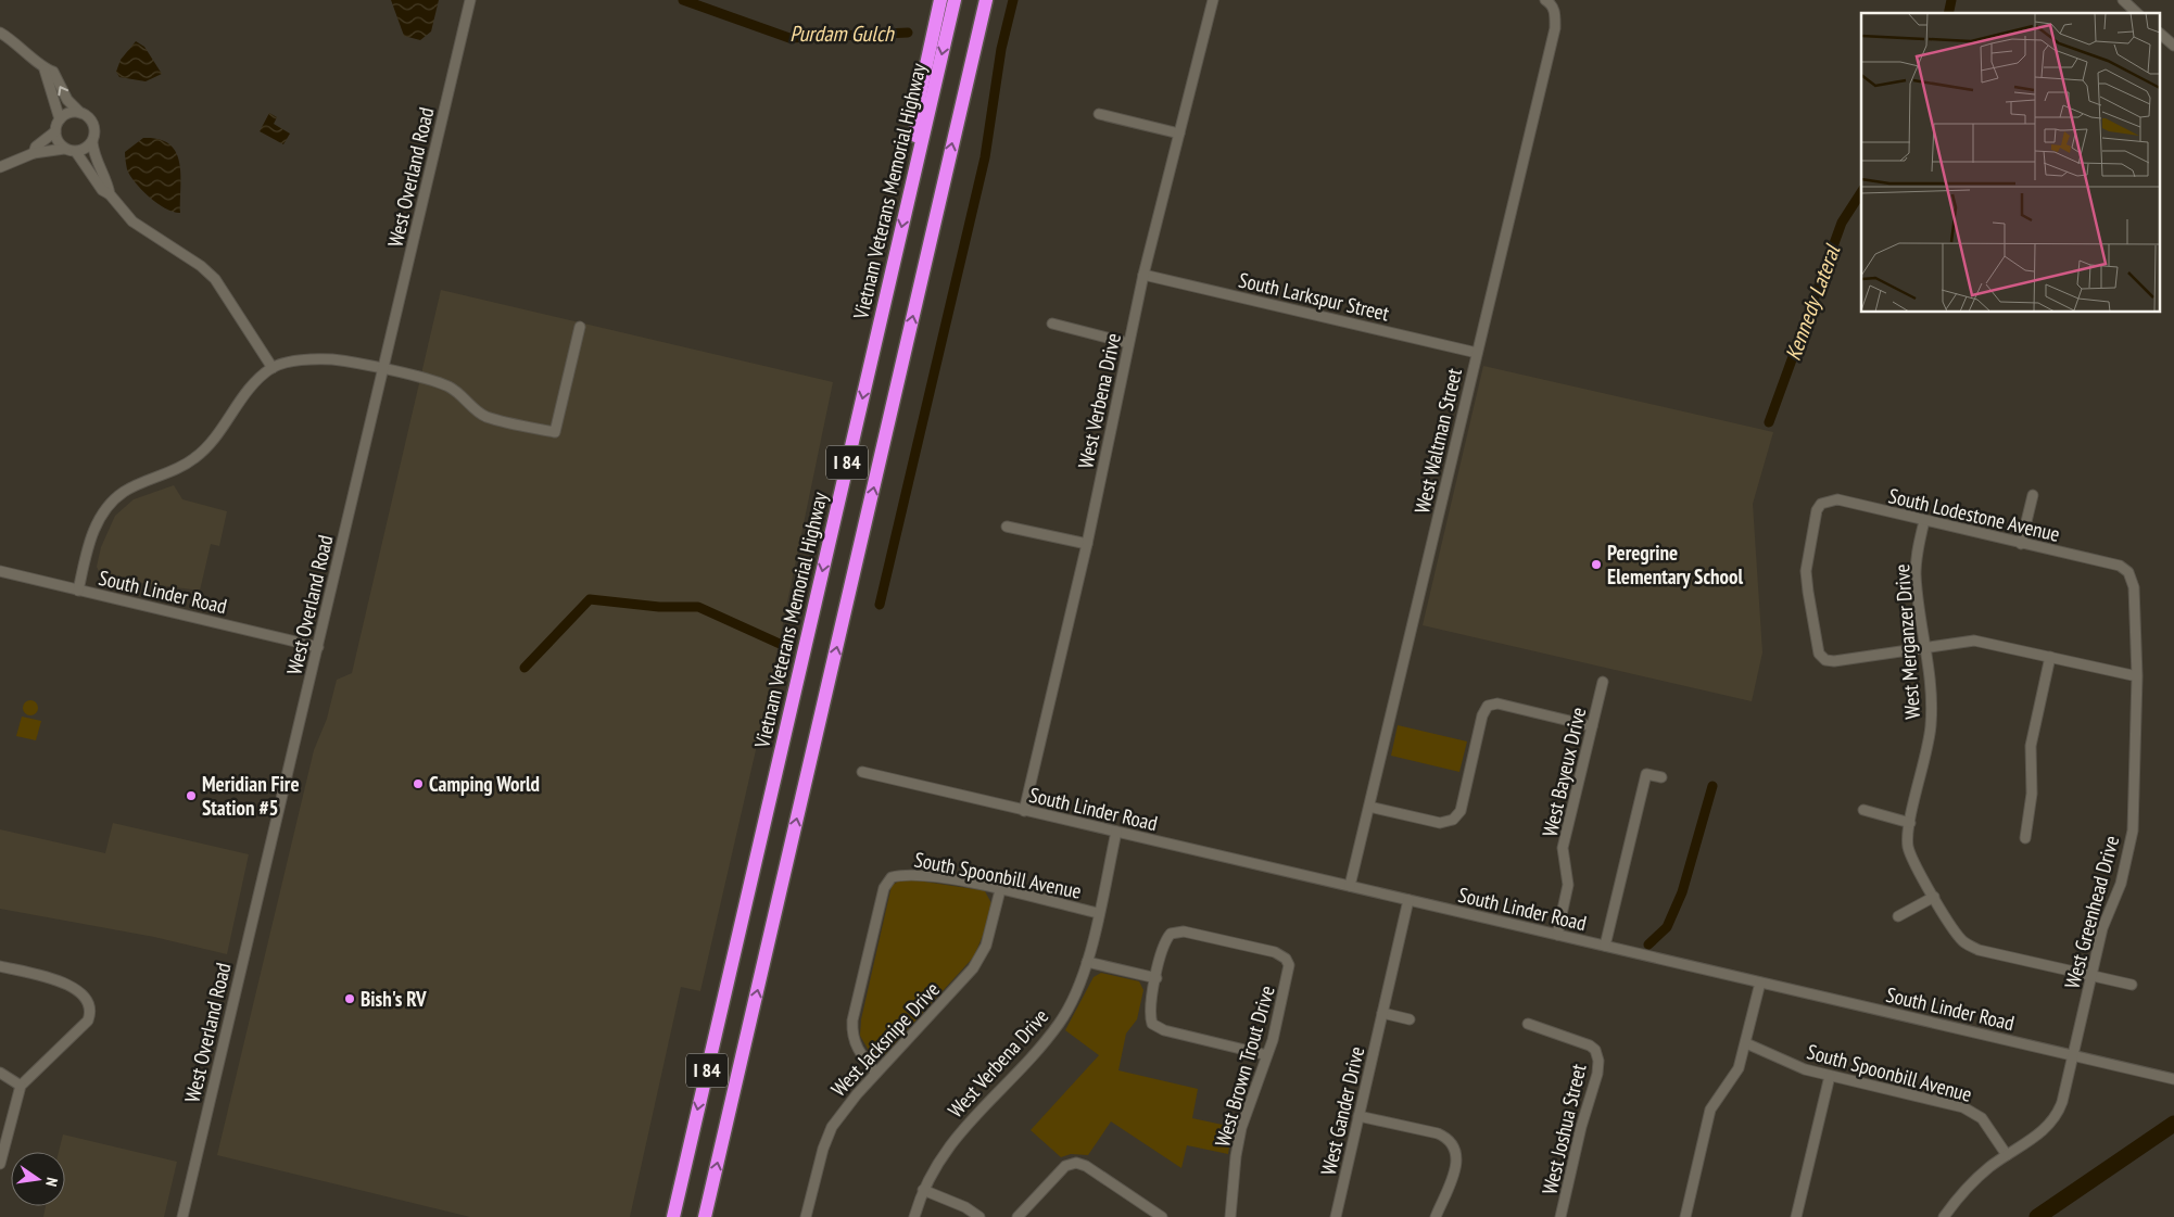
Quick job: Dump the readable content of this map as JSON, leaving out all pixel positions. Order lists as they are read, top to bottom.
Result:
{
  "streets": {
    "highway": ["Vietnam Veterans Memorial Highway", "I 84"],
    "street": [
      "West Overland Road",
      "South Larkspur Street",
      "West Verbena Drive",
      "West Waltman Street",
      "South Lodestone Avenue",
      "South Linder Road",
      "West Merganzer Drive",
      "West Bayeux Drive",
      "South Spoonbill Avenue",
      "West Greenhead Drive",
      "West Jacksnipe Drive",
      "West Brown Trout Drive",
      "West Gander Drive",
      "West Joshua Street"
    ]
  },
  "crossings": [
    ["West Overland Road", "South Linder Road"],
    ["South Larkspur Street", "West Verbena Drive"],
    ["South Larkspur Street", "West Waltman Street"],
    ["West Verbena Drive", "South Linder Road"],
    ["West Verbena Drive", "South Spoonbill Avenue"],
    ["West Waltman Street", "South Linder Road"],
    ["South Lodestone Avenue", "West Merganzer Drive"],
    ["South Lodestone Avenue", "West Greenhead Drive"],
    ["South Linder Road", "West Bayeux Drive"],
    ["South Linder Road", "West Greenhead Drive"],
    ["South Linder Road", "West Gander Drive"],
    ["West Merganzer Drive", "West Greenhead Drive"],
    ["South Spoonbill Avenue", "West Greenhead Drive"],
    ["South Spoonbill Avenue", "West Jacksnipe Drive"]
  ],
  "water": ["Purdam Gulch", "Kennedy Lateral"],
  "places": [
    "Peregrine Elementary School",
    "Camping World",
    "Meridian Fire Station #5",
    "Bish's RV"
  ],
  "north": "right"
}
